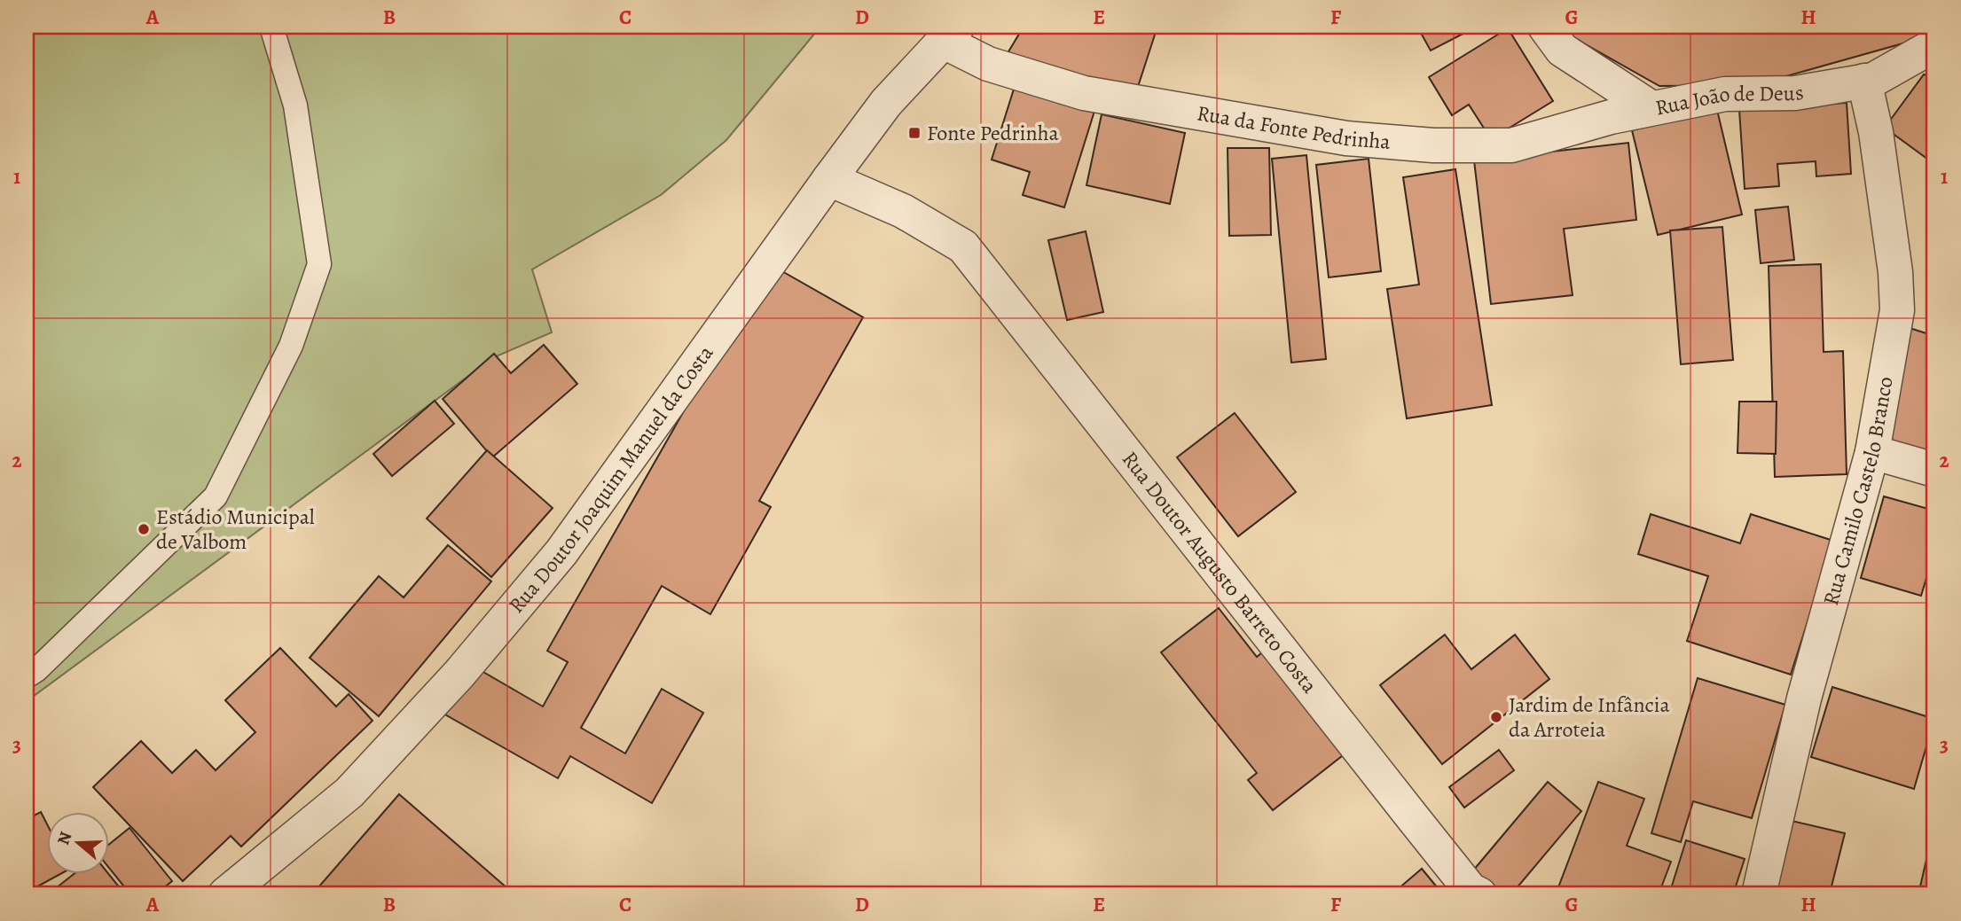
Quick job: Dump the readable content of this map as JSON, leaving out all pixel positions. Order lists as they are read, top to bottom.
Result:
{
  "streets": {
    "street": [
      "Rua João de Deus",
      "Rua da Fonte Pedrinha",
      "Rua Doutor Joaquim Manuel da Costa",
      "Rua Camilo Castelo Branco",
      "Rua Doutor Augusto Barreto Costa"
    ]
  },
  "crossings": [
    ["Rua João de Deus", "Rua da Fonte Pedrinha"],
    ["Rua João de Deus", "Rua Camilo Castelo Branco"],
    ["Rua da Fonte Pedrinha", "Rua Doutor Joaquim Manuel da Costa"],
    ["Rua Doutor Joaquim Manuel da Costa", "Rua Doutor Augusto Barreto Costa"]
  ],
  "places": {
    "transit": ["Fonte Pedrinha"],
    "other": ["Estádio Municipal de Valbom", "Jardim de Infância da Arroteia"]
  },
  "north": "left",
  "grid": {
    "columns": [
      "A",
      "B",
      "C",
      "D",
      "E",
      "F",
      "G",
      "H"
    ],
    "rows": ["1", "2", "3"]
  }
}
